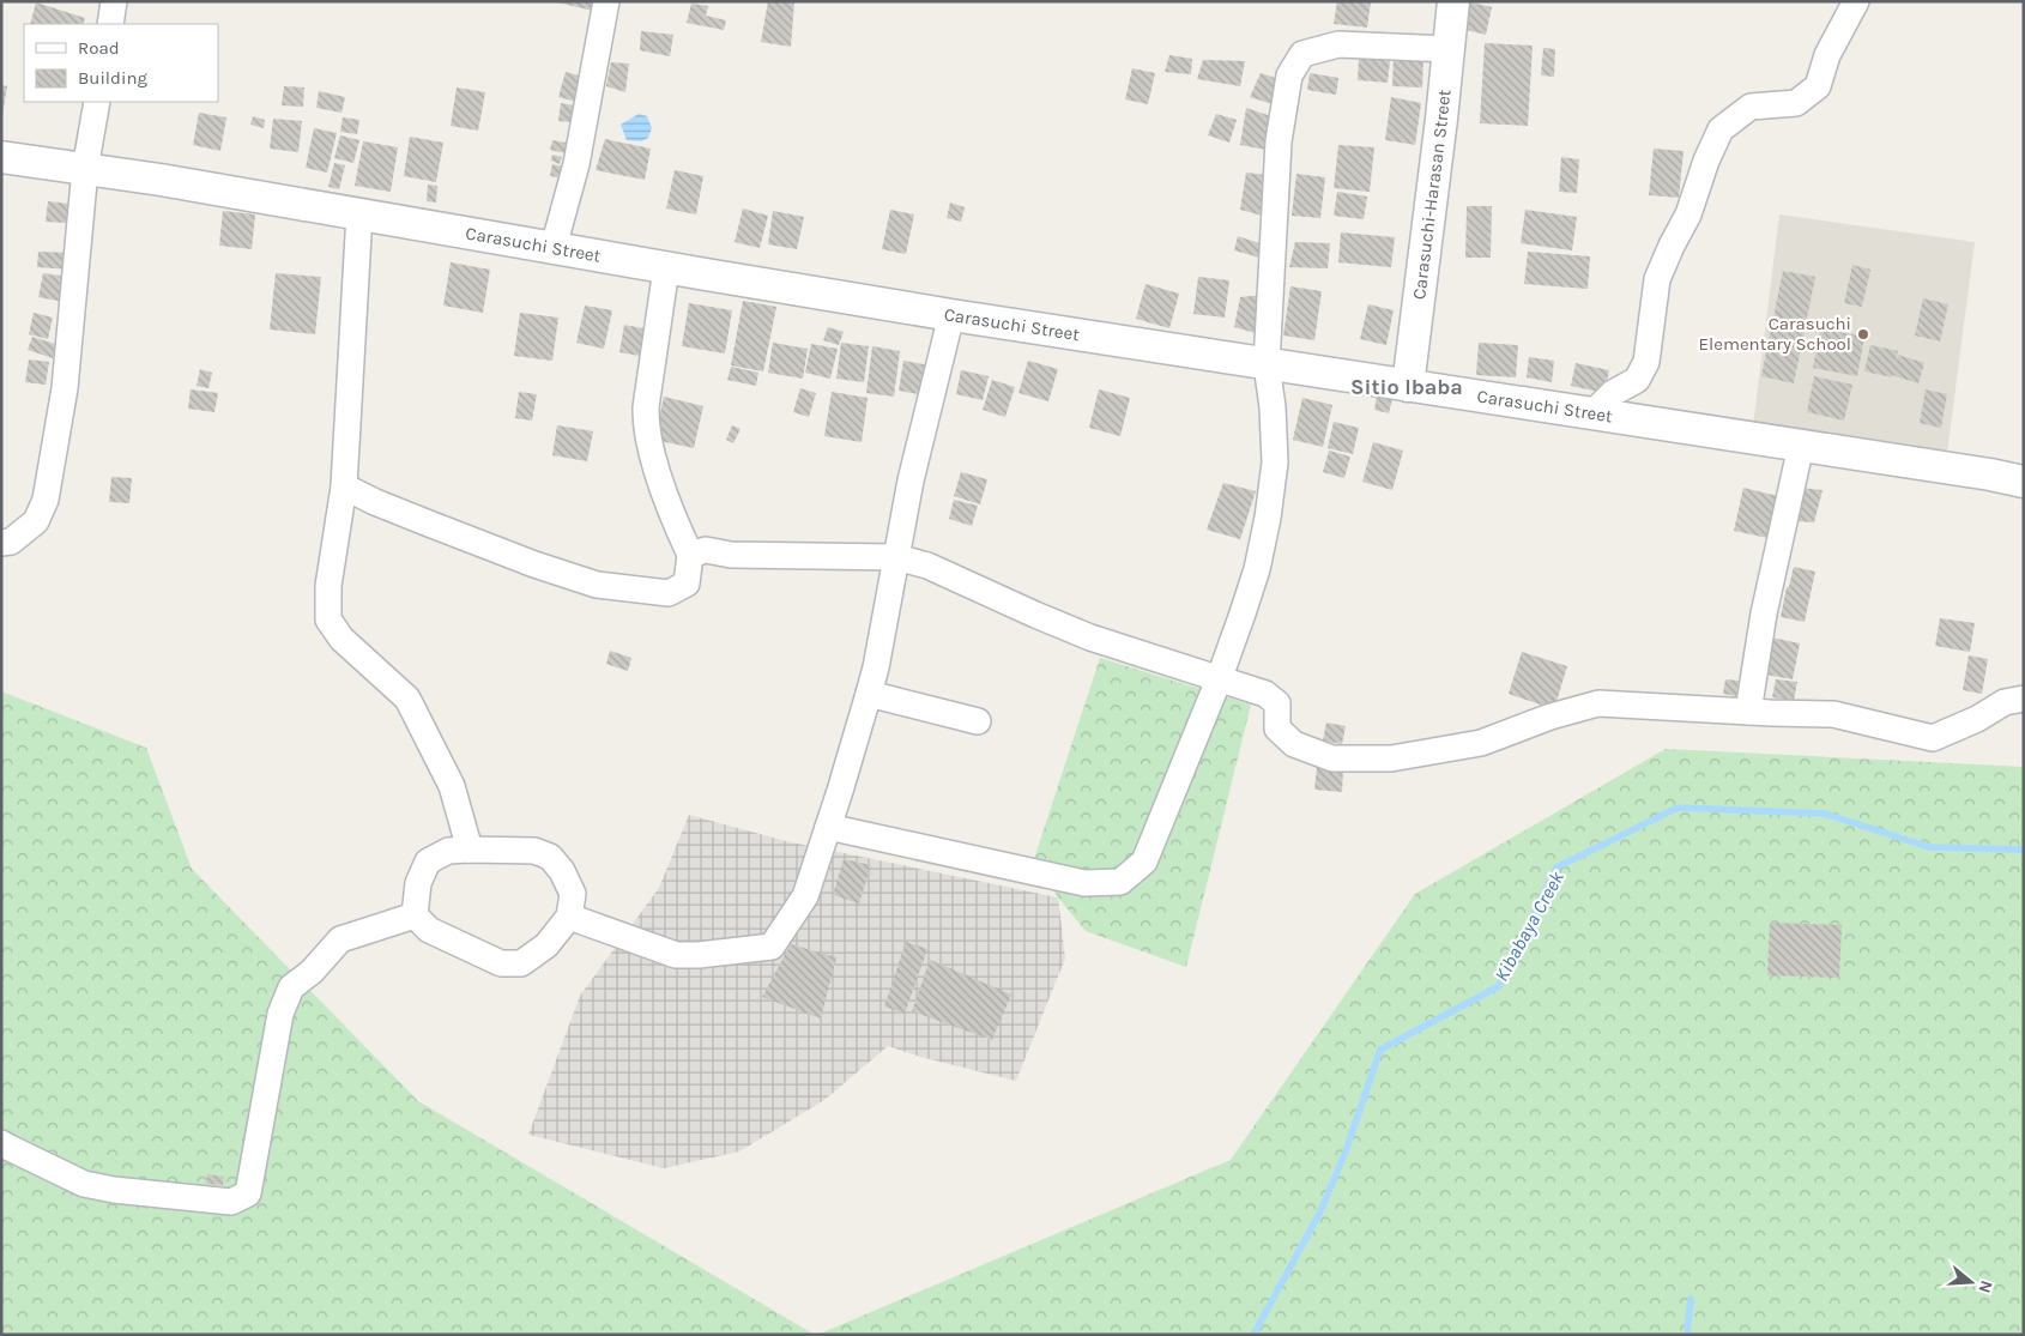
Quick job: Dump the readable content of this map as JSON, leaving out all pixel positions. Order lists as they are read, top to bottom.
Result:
{
  "streets": {
    "street": ["Carasuchi-Harasan Street", "Carasuchi Street"]
  },
  "crossings": [
    ["Carasuchi-Harasan Street", "Carasuchi Street"]
  ],
  "districts": ["Sitio Ibaba"],
  "water": ["Kibabaya Creek"],
  "places": ["Carasuchi Elementary School"],
  "legend": ["Road", "Building"],
  "north": "right"
}
